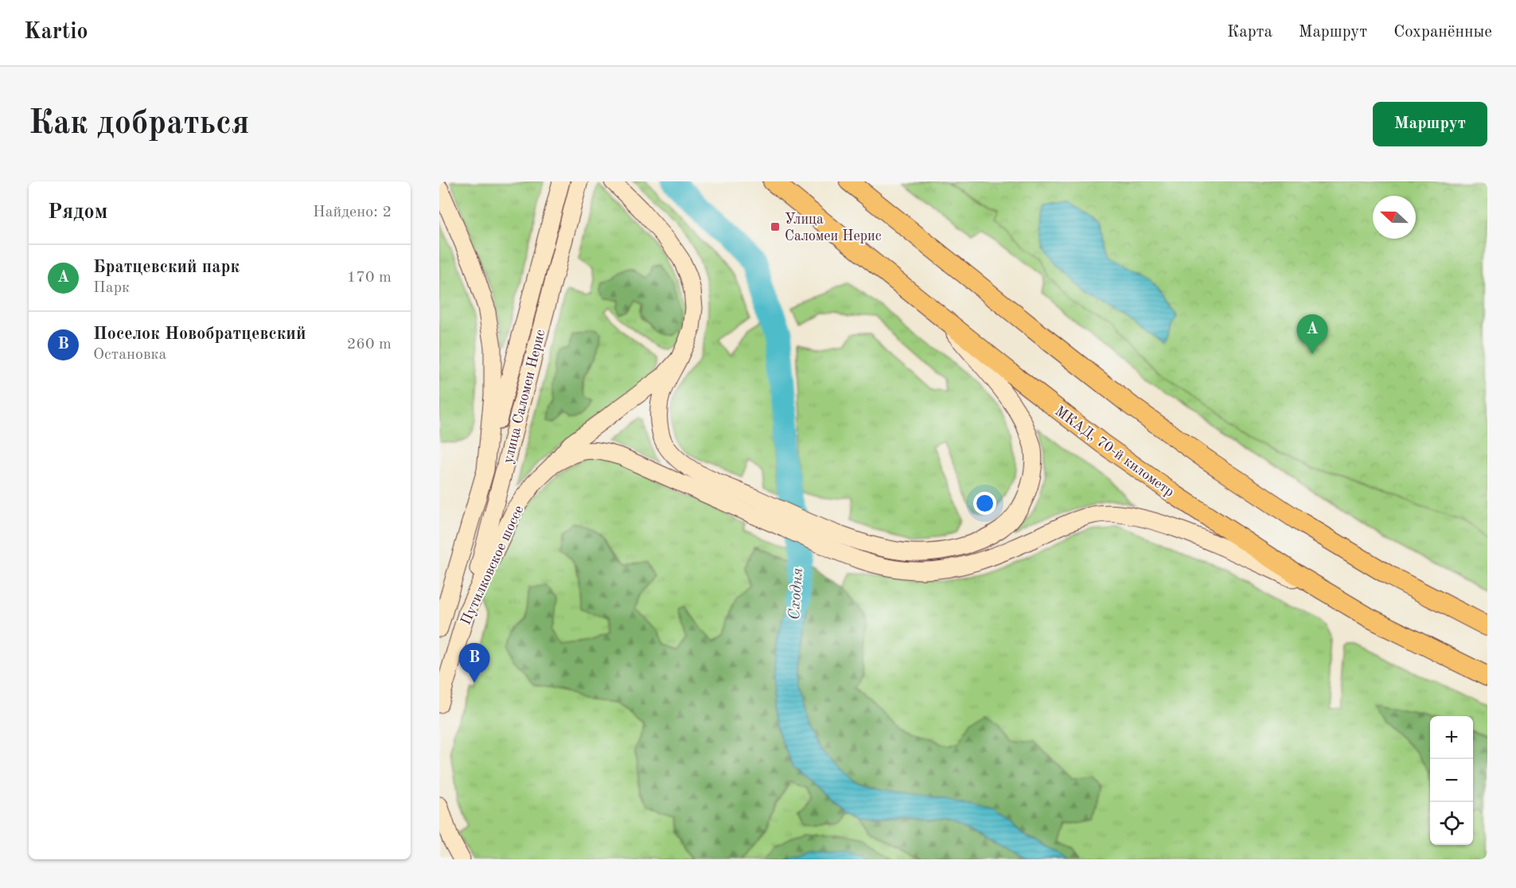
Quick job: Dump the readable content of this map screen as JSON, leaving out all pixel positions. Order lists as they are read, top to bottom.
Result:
{
  "streets": {
    "highway": ["МКАД, 70-й километр"],
    "main road": ["улица Саломеи Нерис", "Путилковское шоссе"]
  },
  "crossings": [
    ["улица Саломеи Нерис", "Путилковское шоссе"]
  ],
  "water": ["Сходня"],
  "places": {
    "transit": ["Улица Саломеи Нерис"]
  },
  "north": "left",
  "page": {
    "header": "Kartio",
    "nav": ["Карта", "Маршрут", "Сохранённые"],
    "buttons": "Маршрут",
    "title": "Как добраться",
    "heading": ["Рядом", "Найдено: 2"],
    "list": [
      {
        "mark": "A",
        "name": "Братцевский парк",
        "note": "Парк",
        "value": "170 m"
      },
      {
        "mark": "B",
        "name": "Поселок Новобратцевский",
        "note": "Остановка",
        "value": "260 m"
      }
    ],
    "pins": ["A", "B"],
    "map_buttons": ["+", "−"]
  }
}
